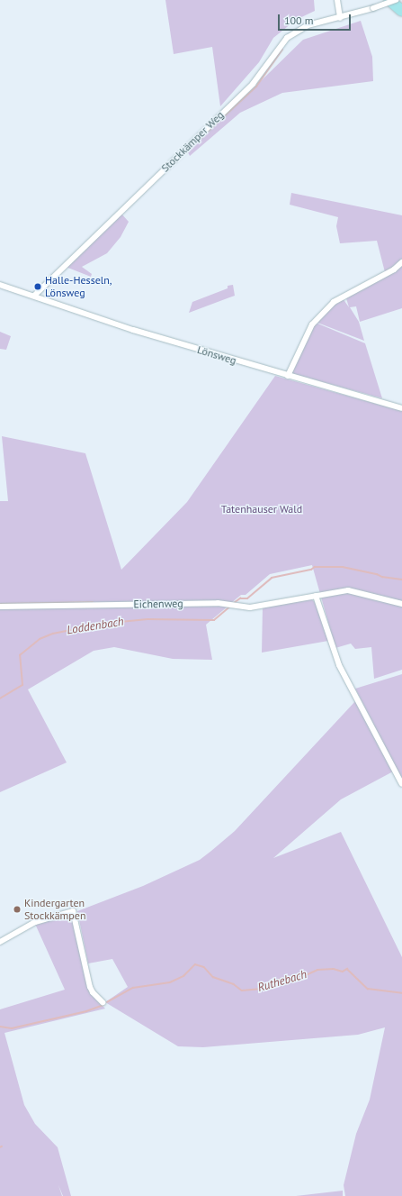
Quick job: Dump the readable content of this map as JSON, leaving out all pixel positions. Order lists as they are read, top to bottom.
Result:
{
  "streets": {
    "street": ["Stockkämper Weg", "Lönsweg", "Eichenweg"]
  },
  "crossings": [
    ["Stockkämper Weg", "Lönsweg"]
  ],
  "water": ["Loddenbach", "Ruthebach"],
  "parks": ["Tatenhauser Wald"],
  "places": ["Halle-Hesseln, Lönsweg", "Kindergarten Stockkämpen"],
  "scale_bar": "100 m"
}
